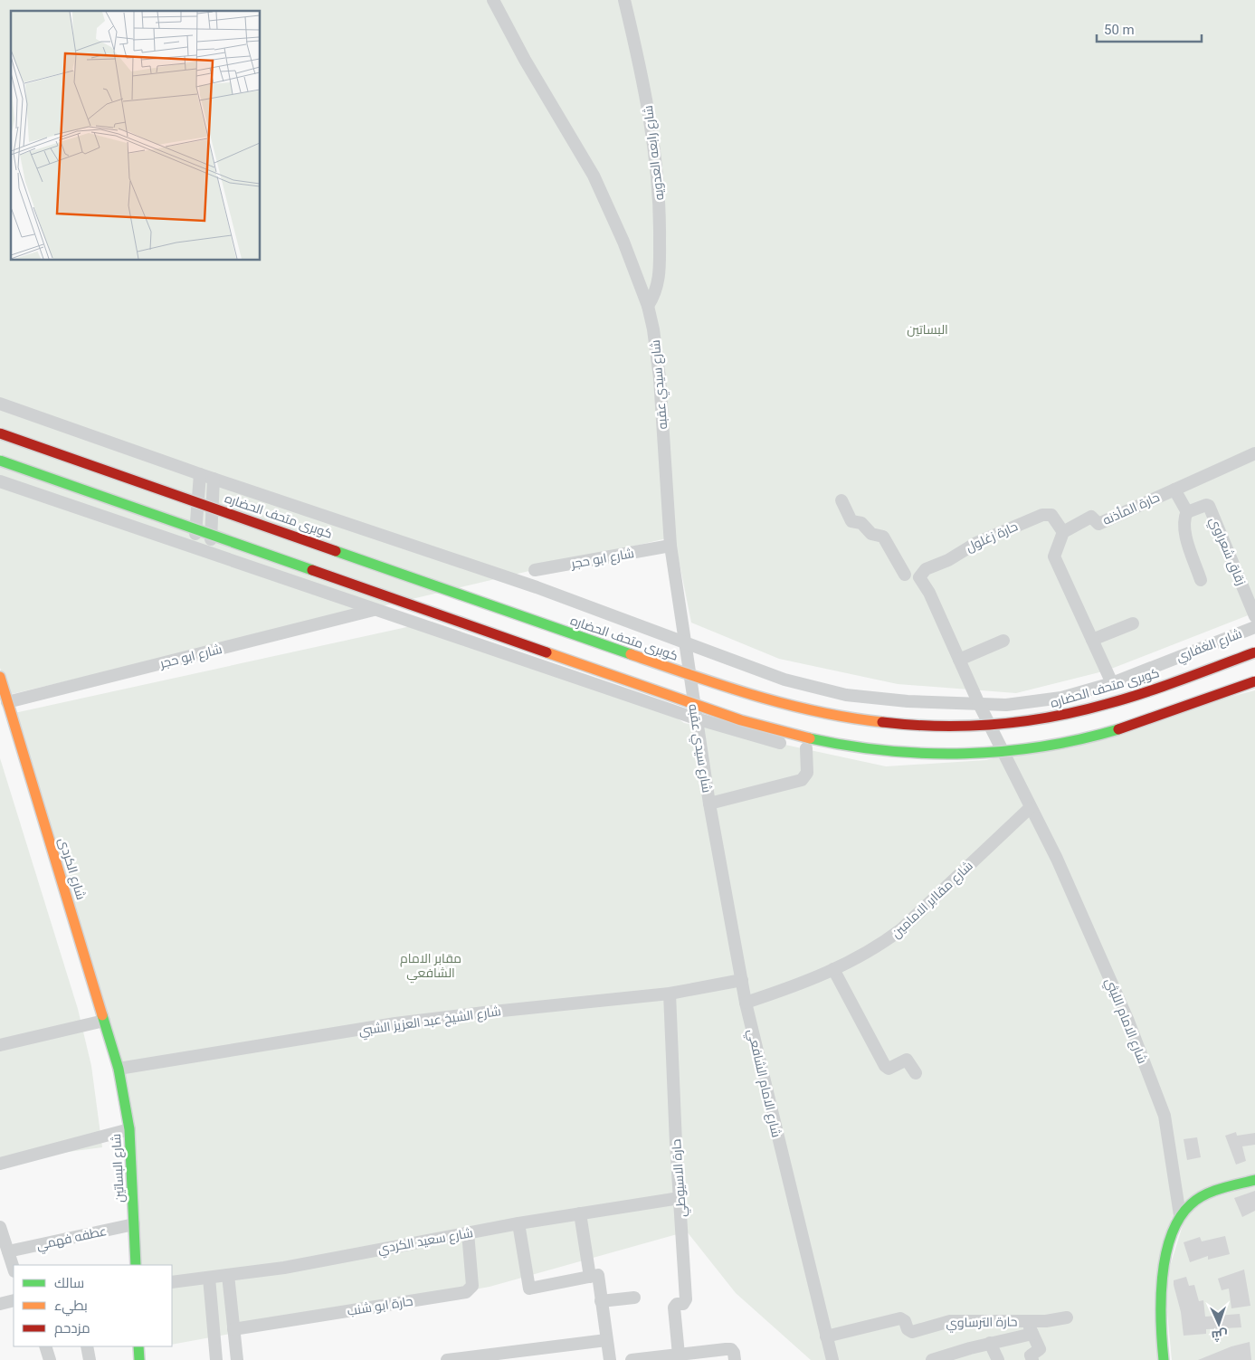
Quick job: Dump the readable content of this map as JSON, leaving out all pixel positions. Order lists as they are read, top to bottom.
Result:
{
  "streets": {
    "main road": [
      "كوبرى متحف الحضاره",
      "شارع الكردى",
      "شارع الامام الليثي",
      "شارع البساتين"
    ],
    "street": [
      "شارع رابعه العدويه",
      "شارع سيدي عقبه",
      "حارة المأذنه",
      "حارة زغلول",
      "زقاق شعراوي",
      "شارع ابو حجر",
      "شارع الغفاري",
      "شارع مقاابر الامامين",
      "شارع الشيخ عبد العزيز الشبي",
      "شارع الامام الشافعي",
      "حارة الاسيوطي",
      "عطفه فهمي",
      "شارع سعيد الكردي",
      "حارة ابو شنب",
      "حارة الترساوي"
    ]
  },
  "crossings": [
    ["شارع رابعه العدويه", "شارع سيدي عقبه"],
    ["شارع سيدي عقبه", "شارع ابو حجر"],
    ["شارع سيدي عقبه", "شارع الغفاري"],
    ["شارع سيدي عقبه", "شارع الامام الشافعي"],
    ["حارة المأذنه", "حارة زغلول"],
    ["شارع ابو حجر", "شارع الكردى"],
    ["شارع الغفاري", "شارع الامام الليثي"],
    ["شارع الكردى", "شارع الشيخ عبد العزيز الشبي"],
    ["شارع الكردى", "شارع البساتين"],
    ["شارع مقاابر الامامين", "شارع الامام الليثي"],
    ["شارع مقاابر الامامين", "شارع الامام الشافعي"],
    ["شارع الشيخ عبد العزيز الشبي", "شارع الامام الشافعي"],
    ["شارع الشيخ عبد العزيز الشبي", "شارع البساتين"],
    ["شارع الشيخ عبد العزيز الشبي", "حارة الاسيوطي"],
    ["شارع الامام الشافعي", "حارة الترساوي"],
    ["شارع البساتين", "عطفه فهمي"],
    ["حارة الاسيوطي", "شارع سعيد الكردي"],
    ["شارع سعيد الكردي", "حارة ابو شنب"]
  ],
  "parks": ["البساتين", "مقابر الامام الشافعي"],
  "legend": ["سالك", "بطيء", "مزدحم"],
  "scale_bar": "50 m",
  "north": "bottom"
}
